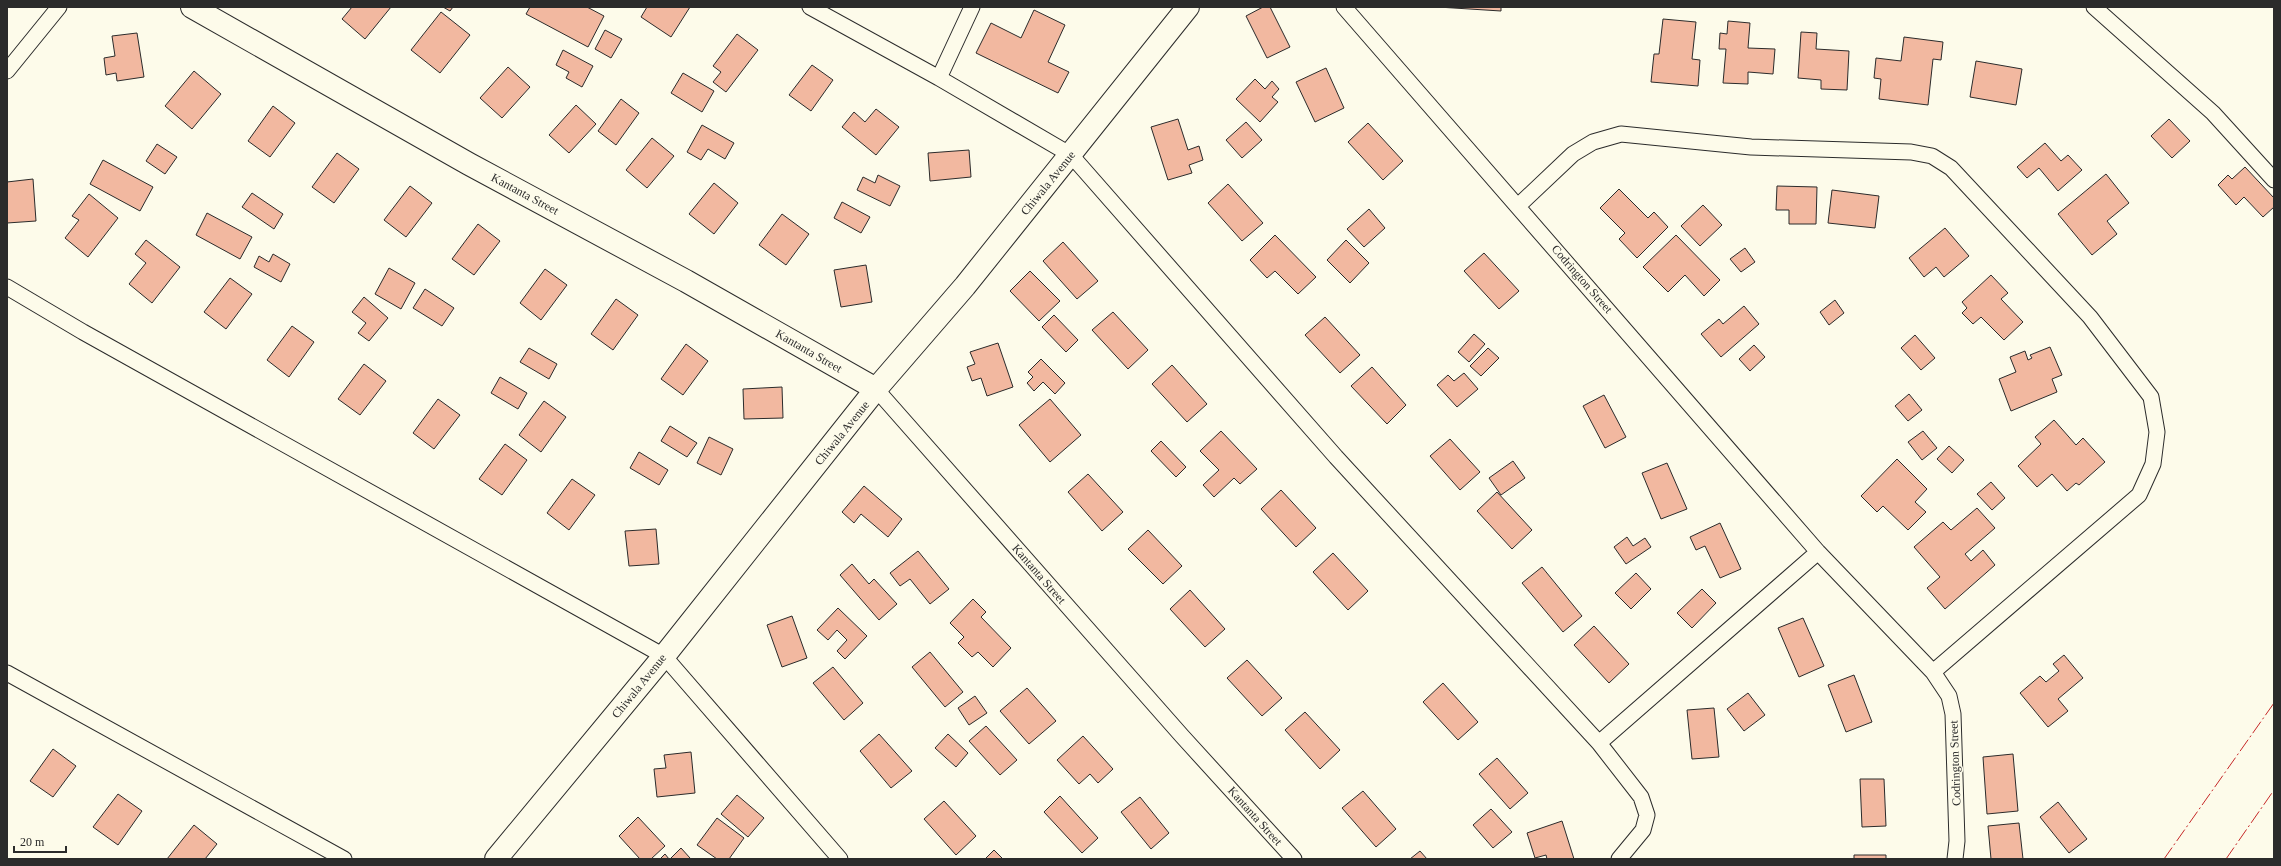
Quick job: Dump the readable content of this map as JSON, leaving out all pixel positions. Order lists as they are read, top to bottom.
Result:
{
  "streets": {
    "main road": ["Chiwala Avenue", "Kantanta Street"],
    "street": ["Codrington Street"]
  },
  "crossings": [
    ["Chiwala Avenue", "Kantanta Street"]
  ],
  "scale_bar": "20 m"
}
